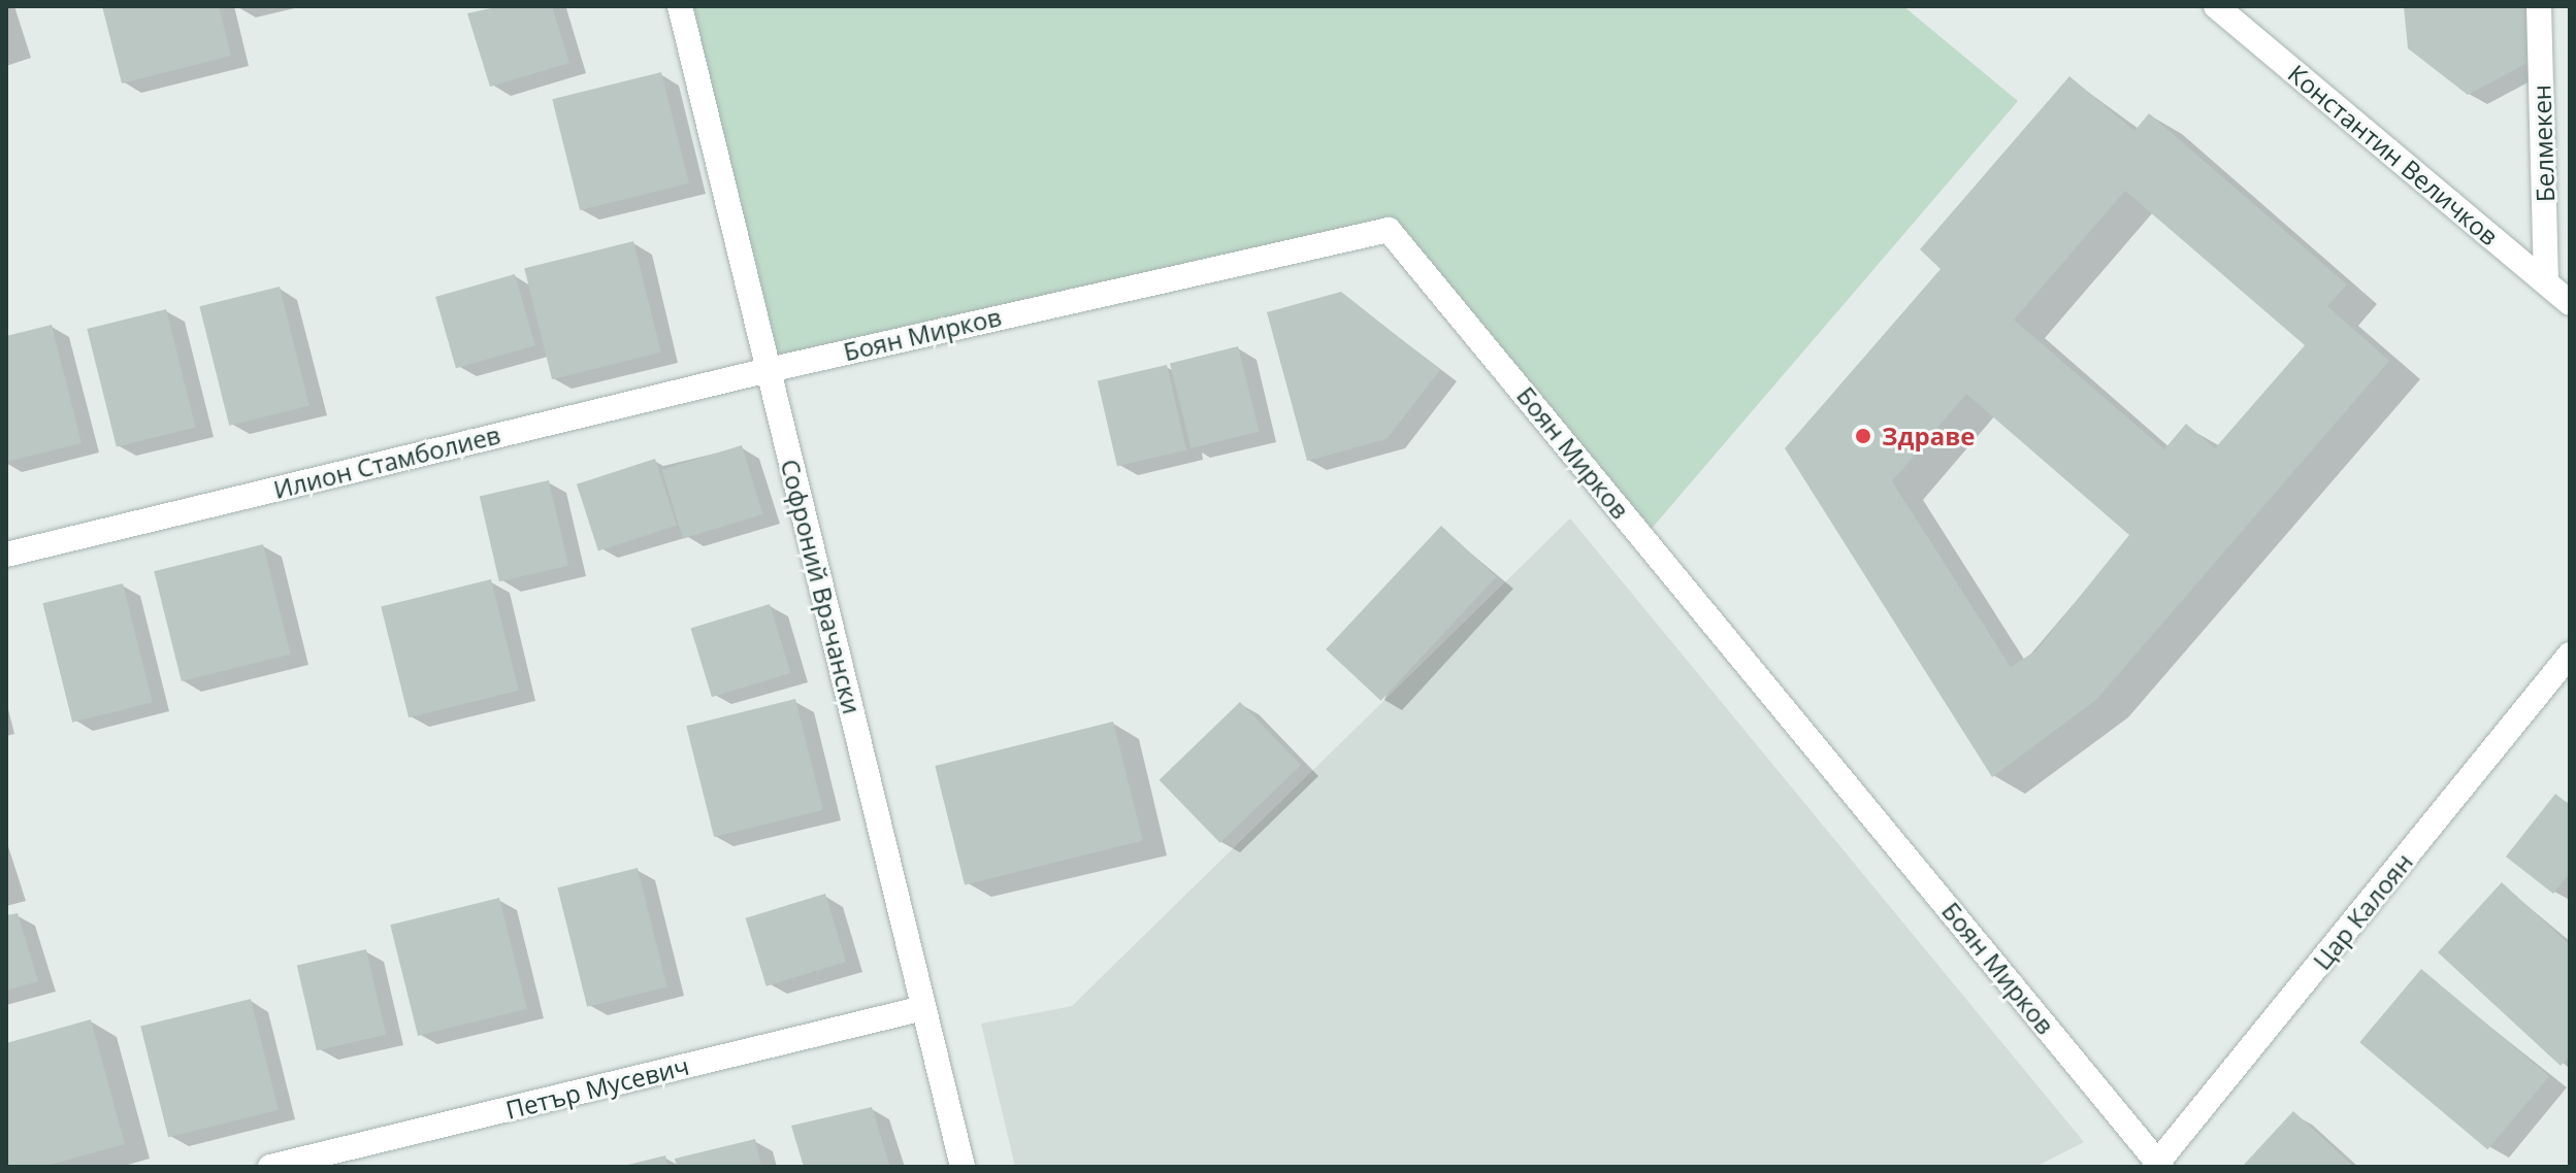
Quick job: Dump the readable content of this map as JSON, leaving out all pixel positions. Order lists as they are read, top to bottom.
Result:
{
  "streets": {
    "street": [
      "Белмекен",
      "Константин Величков",
      "Боян Мирков",
      "Илион Стамболиев",
      "Софроний Врачански",
      "Цар Калоян",
      "Петър Мусевич"
    ]
  },
  "crossings": [
    ["Белмекен", "Константин Величков"],
    ["Боян Мирков", "Илион Стамболиев"],
    ["Боян Мирков", "Софроний Врачански"],
    ["Боян Мирков", "Цар Калоян"],
    ["Илион Стамболиев", "Софроний Врачански"],
    ["Софроний Врачански", "Петър Мусевич"]
  ],
  "places": ["Здраве"]
}
